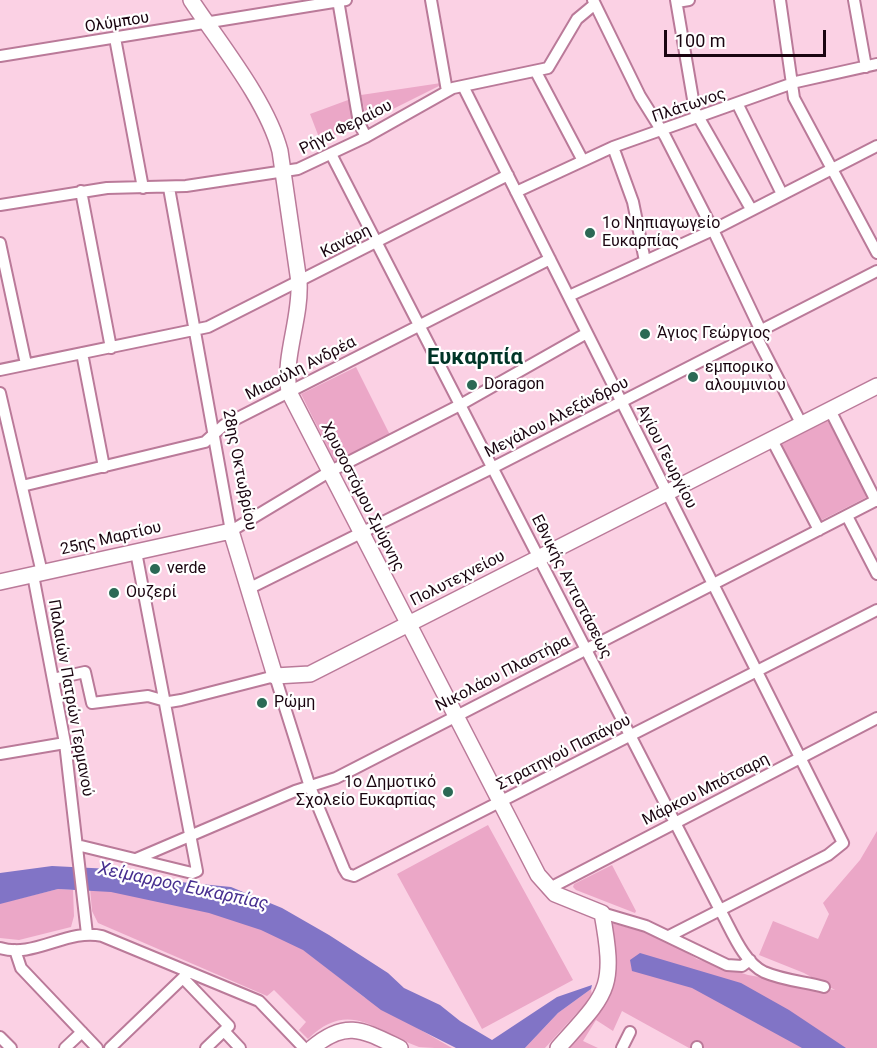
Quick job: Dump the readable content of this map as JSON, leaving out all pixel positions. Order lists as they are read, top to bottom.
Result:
{
  "streets": {
    "street": [
      "Ολύμπου",
      "Πλάτωνος",
      "Ρήγα Φεραίου",
      "Κανάρη",
      "Μιαούλη Ανδρέα",
      "Μεγάλου Αλεξάνδρου",
      "Αγίου Γεωργίου",
      "28ης Οκτωβρίου",
      "Χρυσοστόμου Σμύρνης",
      "25ης Μαρτίου",
      "Πολυτεχνείου",
      "Εθνικής Αντιστάσεως",
      "Νικολάου Πλαστήρα",
      "Παλαιών Πατρών Γερμανού",
      "Στρατηγού Παπάγου",
      "Μάρκου Μπότσαρη"
    ]
  },
  "crossings": [
    ["Ολύμπου", "Χρυσοστόμου Σμύρνης"],
    ["Πλάτωνος", "Αγίου Γεωργίου"],
    ["Ρήγα Φεραίου", "Αγίου Γεωργίου"],
    ["Ρήγα Φεραίου", "28ης Οκτωβρίου"],
    ["Ρήγα Φεραίου", "Χρυσοστόμου Σμύρνης"],
    ["Ρήγα Φεραίου", "Εθνικής Αντιστάσεως"],
    ["Κανάρη", "Αγίου Γεωργίου"],
    ["Κανάρη", "28ης Οκτωβρίου"],
    ["Κανάρη", "Χρυσοστόμου Σμύρνης"],
    ["Κανάρη", "Εθνικής Αντιστάσεως"],
    ["Μιαούλη Ανδρέα", "Αγίου Γεωργίου"],
    ["Μιαούλη Ανδρέα", "28ης Οκτωβρίου"],
    ["Μιαούλη Ανδρέα", "Χρυσοστόμου Σμύρνης"],
    ["Μιαούλη Ανδρέα", "Εθνικής Αντιστάσεως"],
    ["Μιαούλη Ανδρέα", "Παλαιών Πατρών Γερμανού"],
    ["Μεγάλου Αλεξάνδρου", "Αγίου Γεωργίου"],
    ["Μεγάλου Αλεξάνδρου", "28ης Οκτωβρίου"],
    ["Μεγάλου Αλεξάνδρου", "Χρυσοστόμου Σμύρνης"],
    ["Μεγάλου Αλεξάνδρου", "Εθνικής Αντιστάσεως"],
    ["Αγίου Γεωργίου", "Πολυτεχνείου"],
    ["Αγίου Γεωργίου", "Εθνικής Αντιστάσεως"],
    ["Αγίου Γεωργίου", "Νικολάου Πλαστήρα"],
    ["Αγίου Γεωργίου", "Στρατηγού Παπάγου"],
    ["Αγίου Γεωργίου", "Μάρκου Μπότσαρη"],
    ["28ης Οκτωβρίου", "25ης Μαρτίου"],
    ["28ης Οκτωβρίου", "Πολυτεχνείου"],
    ["28ης Οκτωβρίου", "Νικολάου Πλαστήρα"],
    ["28ης Οκτωβρίου", "Στρατηγού Παπάγου"],
    ["Χρυσοστόμου Σμύρνης", "Πολυτεχνείου"],
    ["Χρυσοστόμου Σμύρνης", "Νικολάου Πλαστήρα"],
    ["Χρυσοστόμου Σμύρνης", "Στρατηγού Παπάγου"],
    ["Χρυσοστόμου Σμύρνης", "Μάρκου Μπότσαρη"],
    ["25ης Μαρτίου", "Παλαιών Πατρών Γερμανού"],
    ["Πολυτεχνείου", "Εθνικής Αντιστάσεως"],
    ["Πολυτεχνείου", "Παλαιών Πατρών Γερμανού"],
    ["Εθνικής Αντιστάσεως", "Νικολάου Πλαστήρα"],
    ["Εθνικής Αντιστάσεως", "Στρατηγού Παπάγου"],
    ["Εθνικής Αντιστάσεως", "Μάρκου Μπότσαρη"],
    ["Νικολάου Πλαστήρα", "Στρατηγού Παπάγου"]
  ],
  "districts": ["Ευκαρπία"],
  "water": ["Χείμαρρος Ευκαρπίας"],
  "places": [
    "1ο Νηπιαγωγείο Ευκαρπίας",
    "Άγιος Γεώργιος",
    "εμπορικο αλουμινιου",
    "Doragon",
    "verde",
    "Ουζερί",
    "Ρώμη",
    "1ο Δημοτικό Σχολείο Ευκαρπίας"
  ],
  "scale_bar": "100 m"
}
